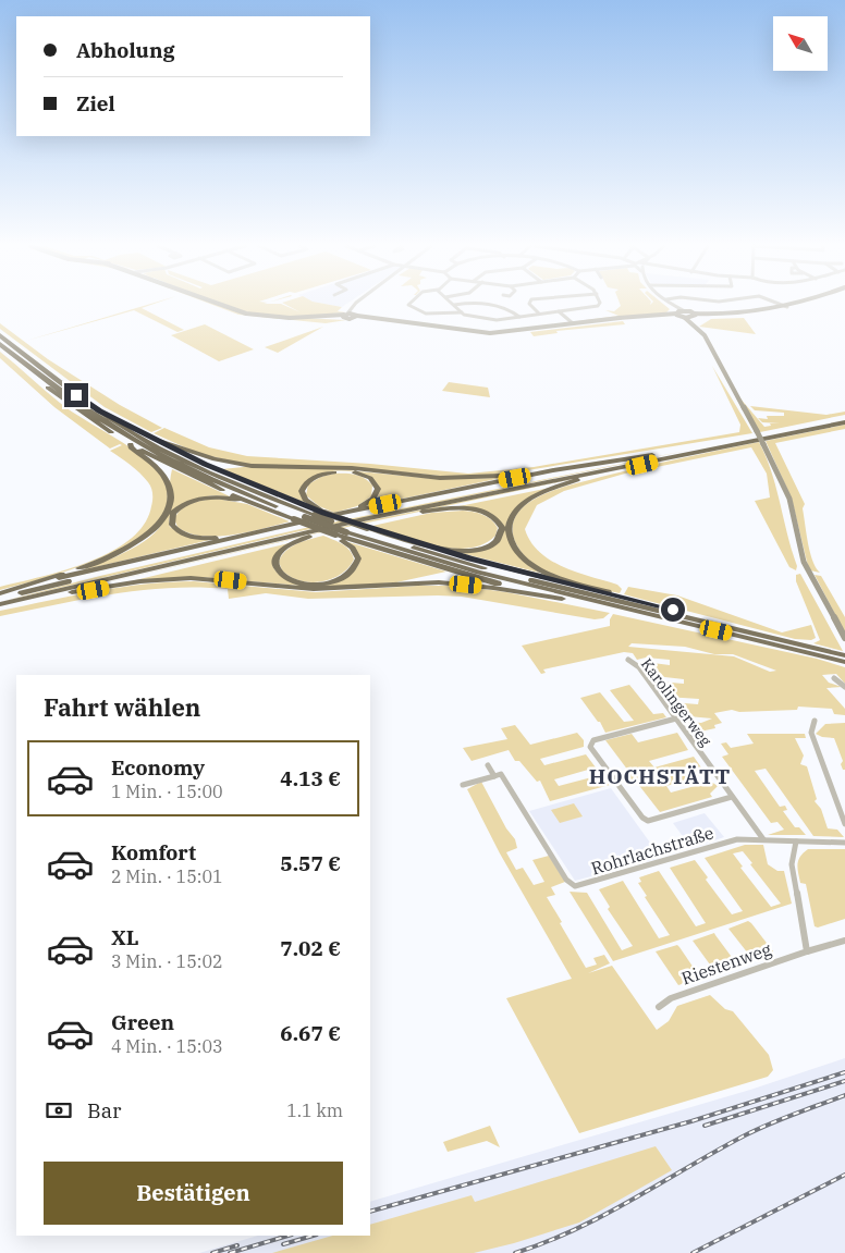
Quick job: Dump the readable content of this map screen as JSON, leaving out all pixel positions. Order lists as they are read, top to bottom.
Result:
{
  "streets": {
    "street": ["Karolingerweg", "Rohrlachstraße", "Riestenweg"]
  },
  "crossings": [
    ["Karolingerweg", "Rohrlachstraße"]
  ],
  "districts": ["HOCHSTÄTT"],
  "north": "top left",
  "page": {
    "banner": ["Abholung", "Ziel"],
    "heading": "Fahrt wählen",
    "list": [
      {
        "name": "Economy",
        "note": "1 Min. · 15:00",
        "value": "4.13 €"
      },
      {
        "name": "Komfort",
        "note": "2 Min. · 15:01",
        "value": "5.57 €"
      },
      {
        "name": "XL",
        "note": "3 Min. · 15:02",
        "value": "7.02 €"
      },
      {
        "name": "Green",
        "note": "4 Min. · 15:03",
        "value": "6.67 €"
      }
    ],
    "pay": ["Bar", "1.1 km"],
    "buttons": "Bestätigen"
  }
}
